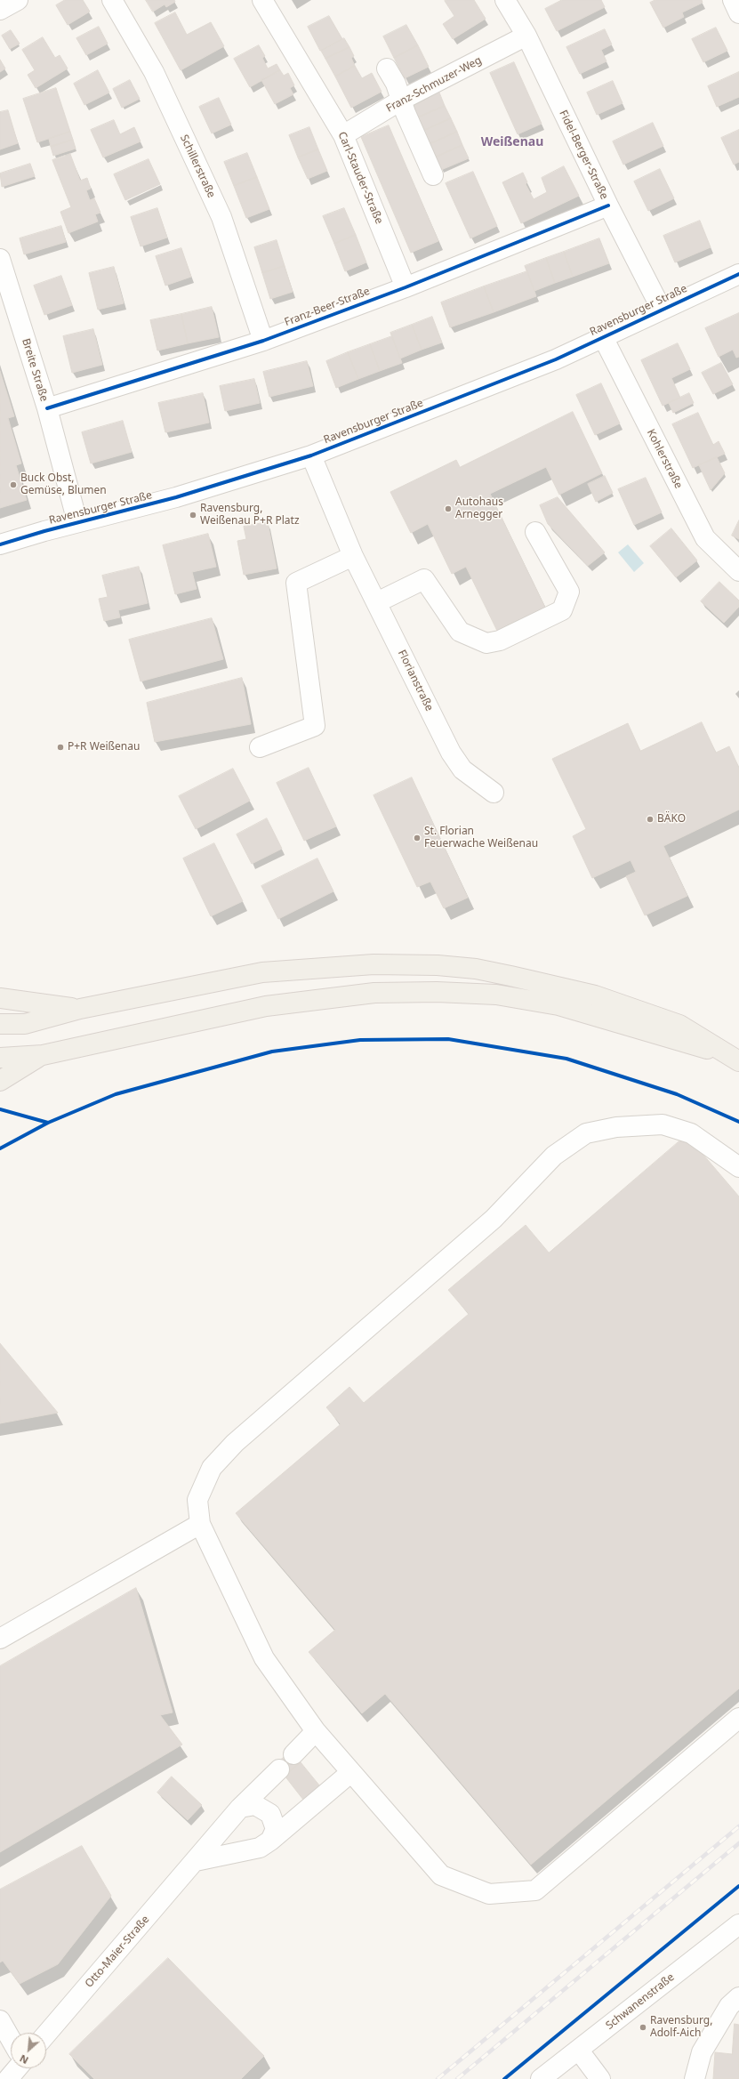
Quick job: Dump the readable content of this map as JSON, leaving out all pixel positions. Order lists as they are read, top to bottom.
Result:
{
  "streets": {
    "street": [
      "Franz-Schmuzer-Weg",
      "Fidel-Berger-Straße",
      "Schillerstraße",
      "Carl-Stauder-Straße",
      "Franz-Beer-Straße",
      "Ravensburger Straße",
      "Breite Straße",
      "Kohlerstraße",
      "Florianstraße",
      "Otto-Maier-Straße",
      "Schwanenstraße"
    ]
  },
  "crossings": [
    ["Franz-Schmuzer-Weg", "Fidel-Berger-Straße"],
    ["Franz-Schmuzer-Weg", "Carl-Stauder-Straße"],
    ["Fidel-Berger-Straße", "Franz-Beer-Straße"],
    ["Fidel-Berger-Straße", "Ravensburger Straße"],
    ["Schillerstraße", "Franz-Beer-Straße"],
    ["Carl-Stauder-Straße", "Franz-Beer-Straße"],
    ["Franz-Beer-Straße", "Breite Straße"],
    ["Ravensburger Straße", "Breite Straße"],
    ["Ravensburger Straße", "Kohlerstraße"],
    ["Ravensburger Straße", "Florianstraße"]
  ],
  "districts": ["Weißenau"],
  "places": [
    "Buck Obst, Gemüse, Blumen",
    "Autohaus Arnegger",
    "Ravensburg, Weißenau P+R Platz",
    "P+R Weißenau",
    "BÄKO",
    "St. Florian Feuerwache Weißenau",
    "Ravensburg, Adolf-Aich"
  ],
  "north": "bottom left"
}
